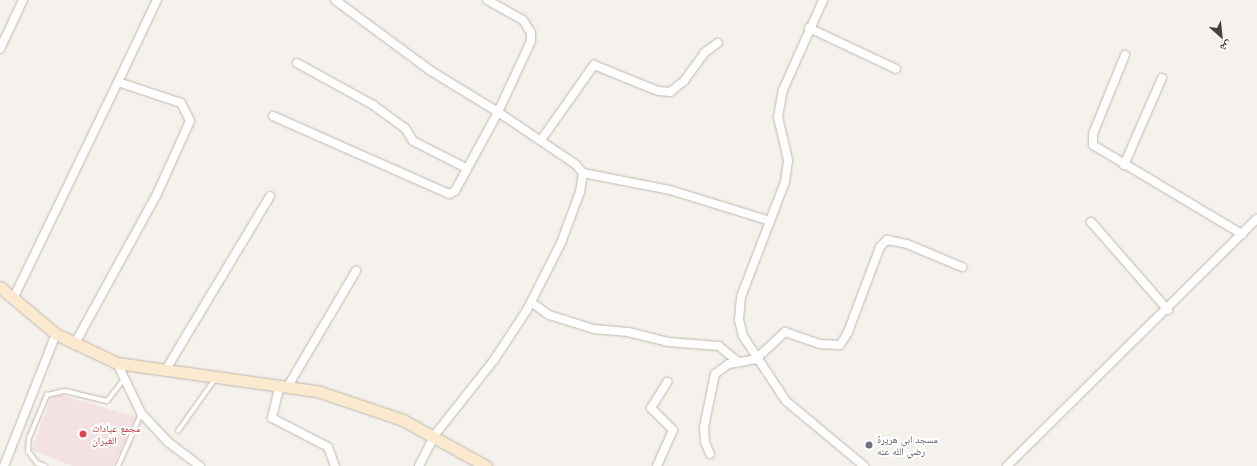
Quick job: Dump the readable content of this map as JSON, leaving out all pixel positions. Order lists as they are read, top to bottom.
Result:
{
  "places": ["مجمع عيادات الغيران", "مسجد ابي هريرة رضي الله عنه"],
  "north": "bottom right"
}
